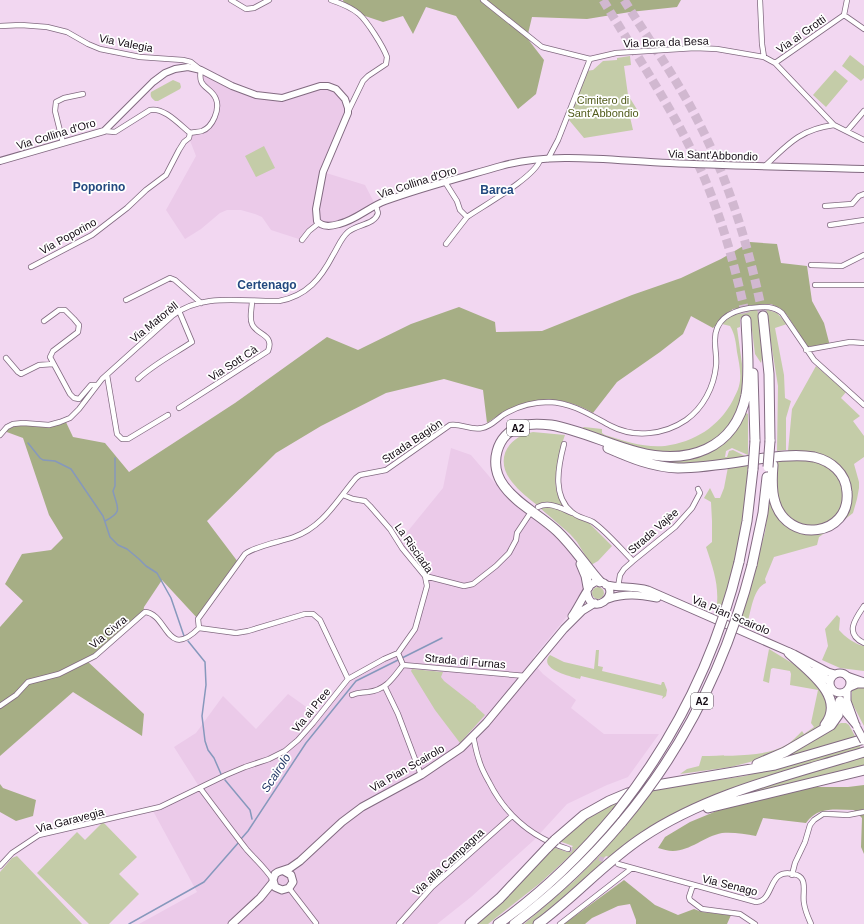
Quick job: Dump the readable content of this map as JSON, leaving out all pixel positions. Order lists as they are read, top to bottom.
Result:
{
  "streets": {
    "highway": ["A2"],
    "main road": ["Via Pian Scairolo"],
    "street": [
      "Via ai Grotti",
      "Via Bora da Besa",
      "Via Valegia",
      "Via Collina d'Oro",
      "Via Sant'Abbondio",
      "Via Poporino",
      "Via Matorèll",
      "Via Sott Cà",
      "Strada Bagiòn",
      "Strada Vajèe",
      "La Risciada",
      "Via Civra",
      "Strada di Furnas",
      "Via ai Pree",
      "Via Garavegia",
      "Via alla Campagna",
      "Via Senago"
    ]
  },
  "crossings": [
    ["Via ai Grotti", "Via Bora da Besa"],
    ["Via Valegia", "Via Collina d'Oro"],
    ["Via Collina d'Oro", "Via Sant'Abbondio"],
    ["Via Collina d'Oro", "Via Matorèll"],
    ["Via Matorèll", "Via Sott Cà"],
    ["A2", "Via Pian Scairolo"],
    ["Strada Bagiòn", "La Risciada"],
    ["Strada Vajèe", "Via Pian Scairolo"],
    ["La Risciada", "Via ai Pree"],
    ["Via Pian Scairolo", "Strada di Furnas"],
    ["Via ai Pree", "Via Garavegia"]
  ],
  "districts": ["Poporino", "Barca", "Certenago"],
  "water": ["Scairolo"],
  "parks": ["Cimitero di Sant'Abbondio"]
}
